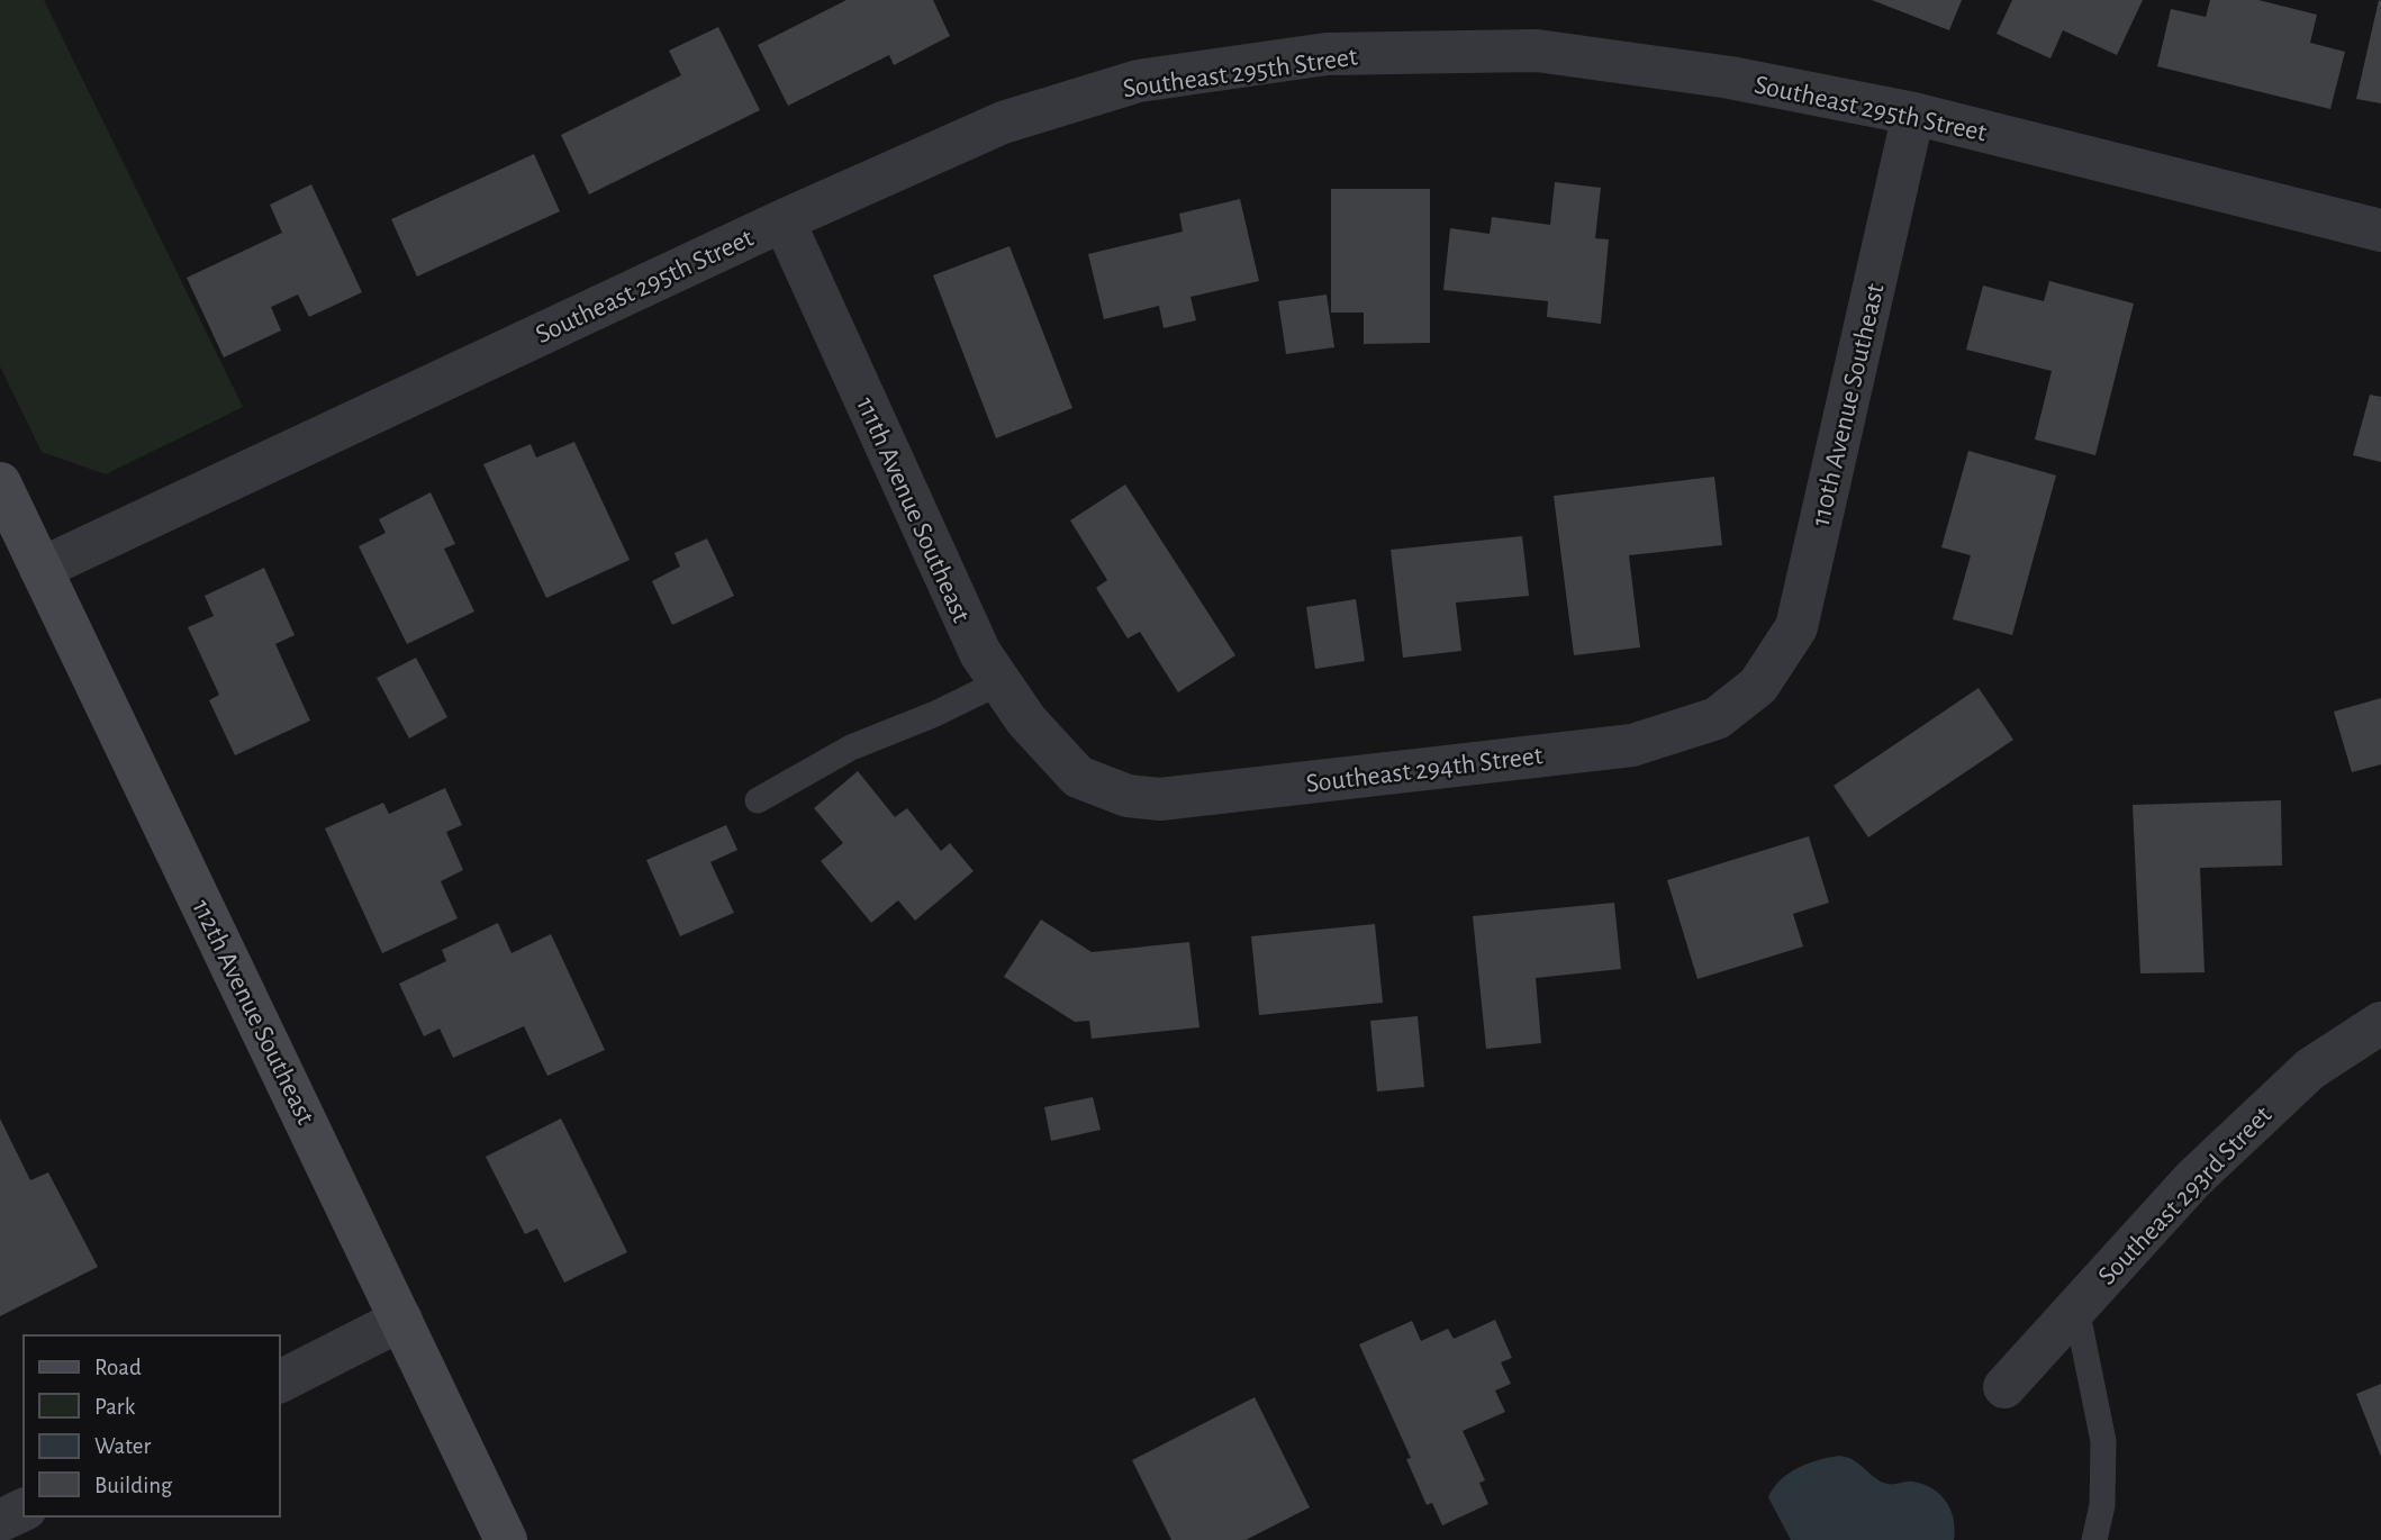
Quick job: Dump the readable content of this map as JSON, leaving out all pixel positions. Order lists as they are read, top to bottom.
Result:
{
  "streets": {
    "street": [
      "Southeast 295th Street",
      "110th Avenue Southeast",
      "111th Avenue Southeast",
      "Southeast 294th Street",
      "112th Avenue Southeast",
      "Southeast 293rd Street"
    ]
  },
  "crossings": [
    ["Southeast 295th Street", "110th Avenue Southeast"],
    ["Southeast 295th Street", "111th Avenue Southeast"],
    ["Southeast 295th Street", "112th Avenue Southeast"],
    ["110th Avenue Southeast", "Southeast 294th Street"],
    ["111th Avenue Southeast", "Southeast 294th Street"]
  ],
  "legend": [
    "Road",
    "Park",
    "Water",
    "Building"
  ]
}
